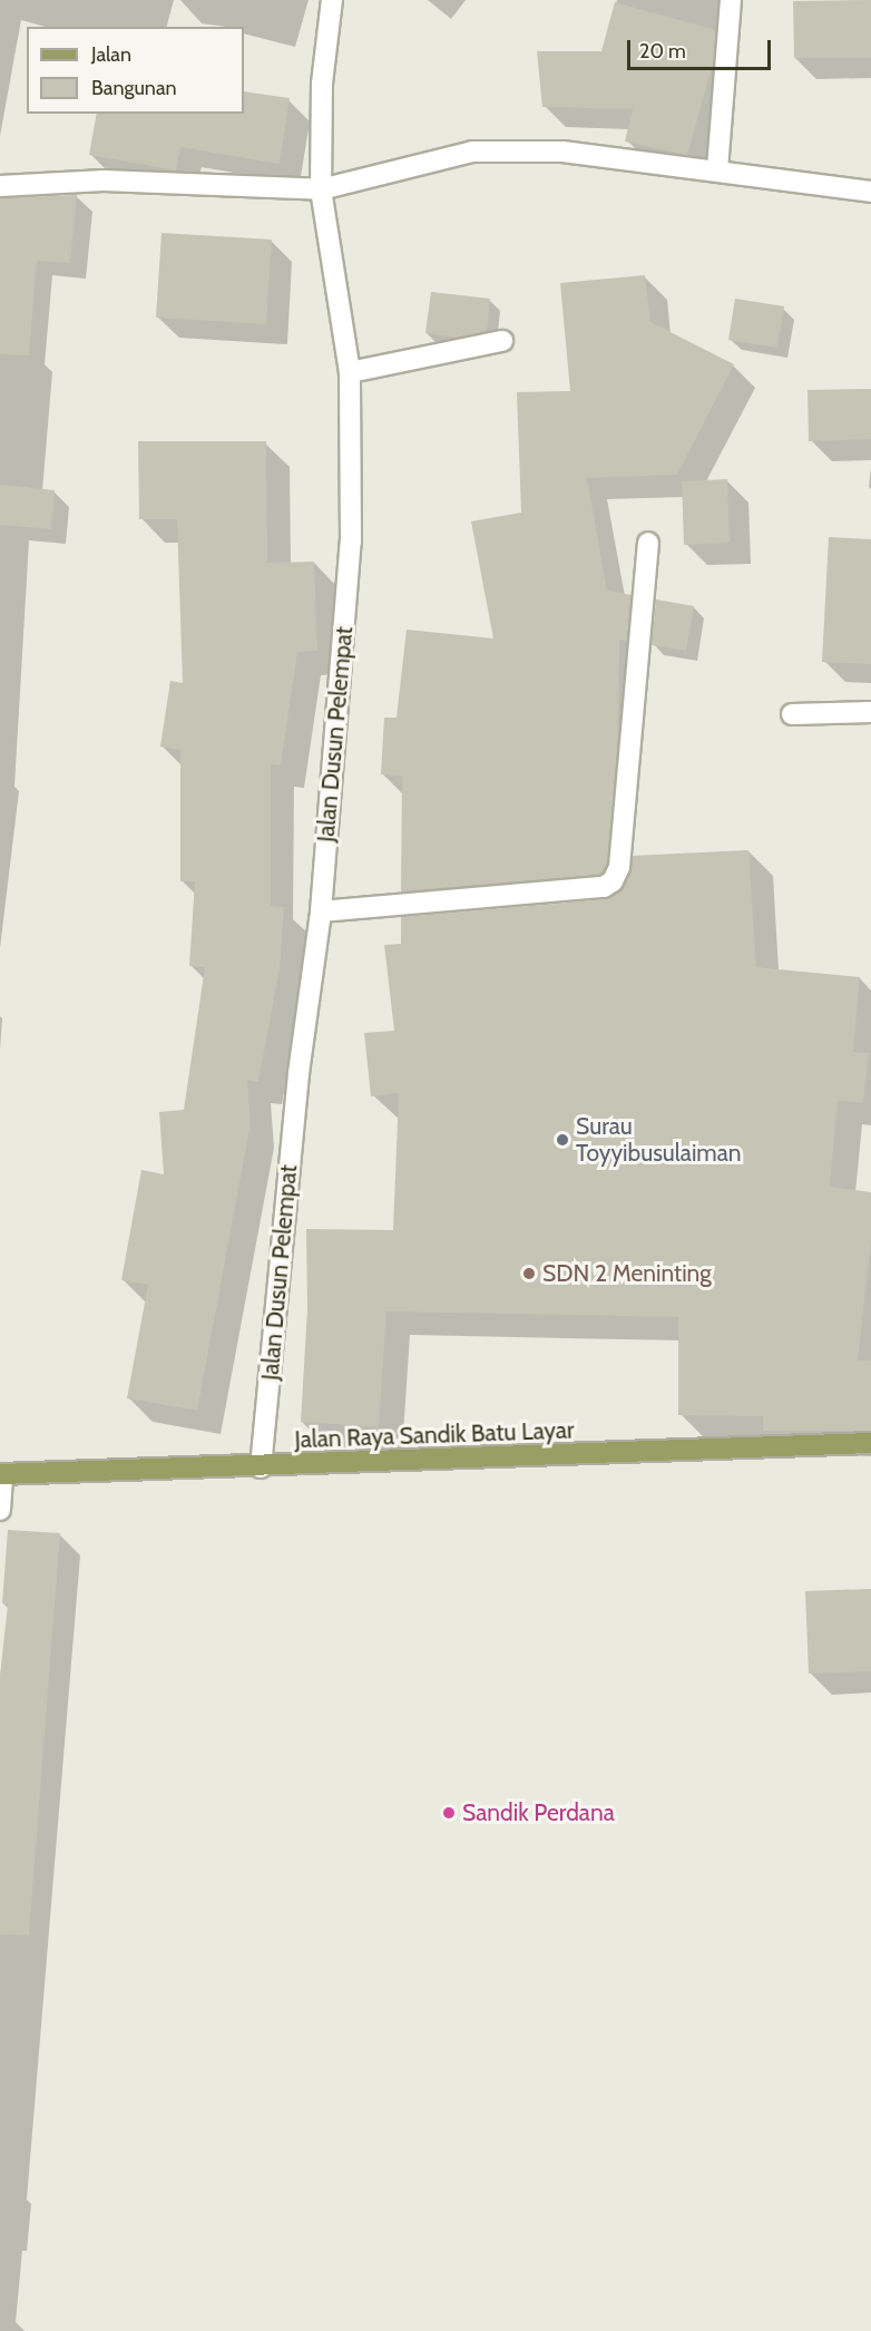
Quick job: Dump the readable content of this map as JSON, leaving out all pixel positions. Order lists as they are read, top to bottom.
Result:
{
  "streets": {
    "main road": ["Jalan Raya Sandik Batu Layar"],
    "street": ["Jalan Dusun Pelempat"]
  },
  "crossings": [
    ["Jalan Dusun Pelempat", "Jalan Raya Sandik Batu Layar"]
  ],
  "places": ["Surau Toyyibusulaiman", "SDN 2 Meninting", "Sandik Perdana"],
  "legend": ["Jalan", "Bangunan"],
  "scale_bar": "20 m"
}
